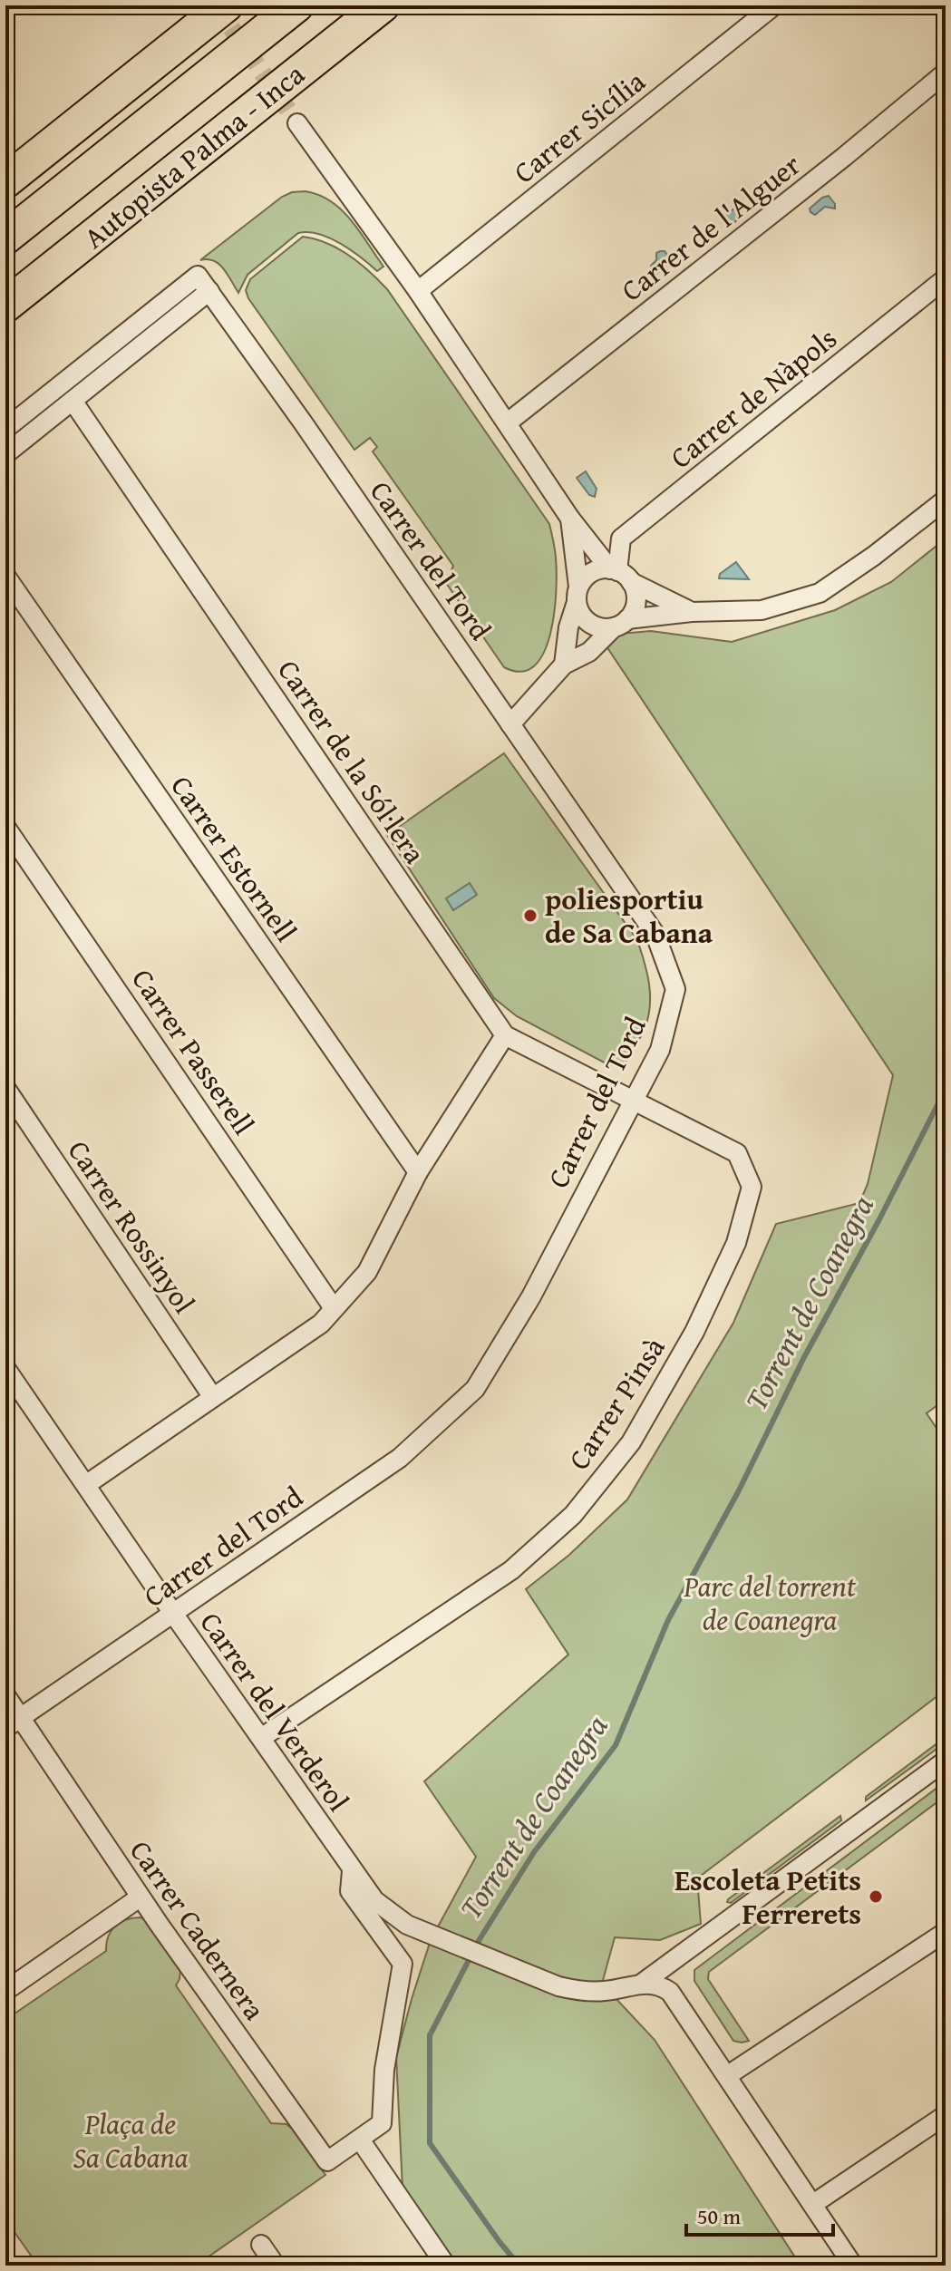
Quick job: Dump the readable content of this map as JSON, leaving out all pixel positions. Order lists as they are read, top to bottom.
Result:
{
  "streets": {
    "highway": ["Autopista Palma - Inca"],
    "street": [
      "Carrer Sicília",
      "Carrer de l'Alguer",
      "Carrer de Nàpols",
      "Carrer del Tord",
      "Carrer de la Sól·lera",
      "Carrer Estornell",
      "Carrer Passerell",
      "Carrer Rossinyol",
      "Carrer Pinsà",
      "Carrer del Verderol",
      "Carrer Cadernera"
    ]
  },
  "crossings": [
    ["Carrer del Tord", "Carrer de la Sól·lera"],
    ["Carrer del Tord", "Carrer Pinsà"],
    ["Carrer del Tord", "Carrer del Verderol"],
    ["Carrer del Tord", "Carrer Cadernera"],
    ["Carrer de la Sól·lera", "Carrer Pinsà"],
    ["Carrer Pinsà", "Carrer del Verderol"]
  ],
  "water": ["Torrent de Coanegra"],
  "parks": ["Parc del torrent de Coanegra", "Plaça de Sa Cabana"],
  "places": ["poliesportiu de Sa Cabana", "Escoleta Petits Ferrerets"],
  "scale_bar": "50 m"
}
